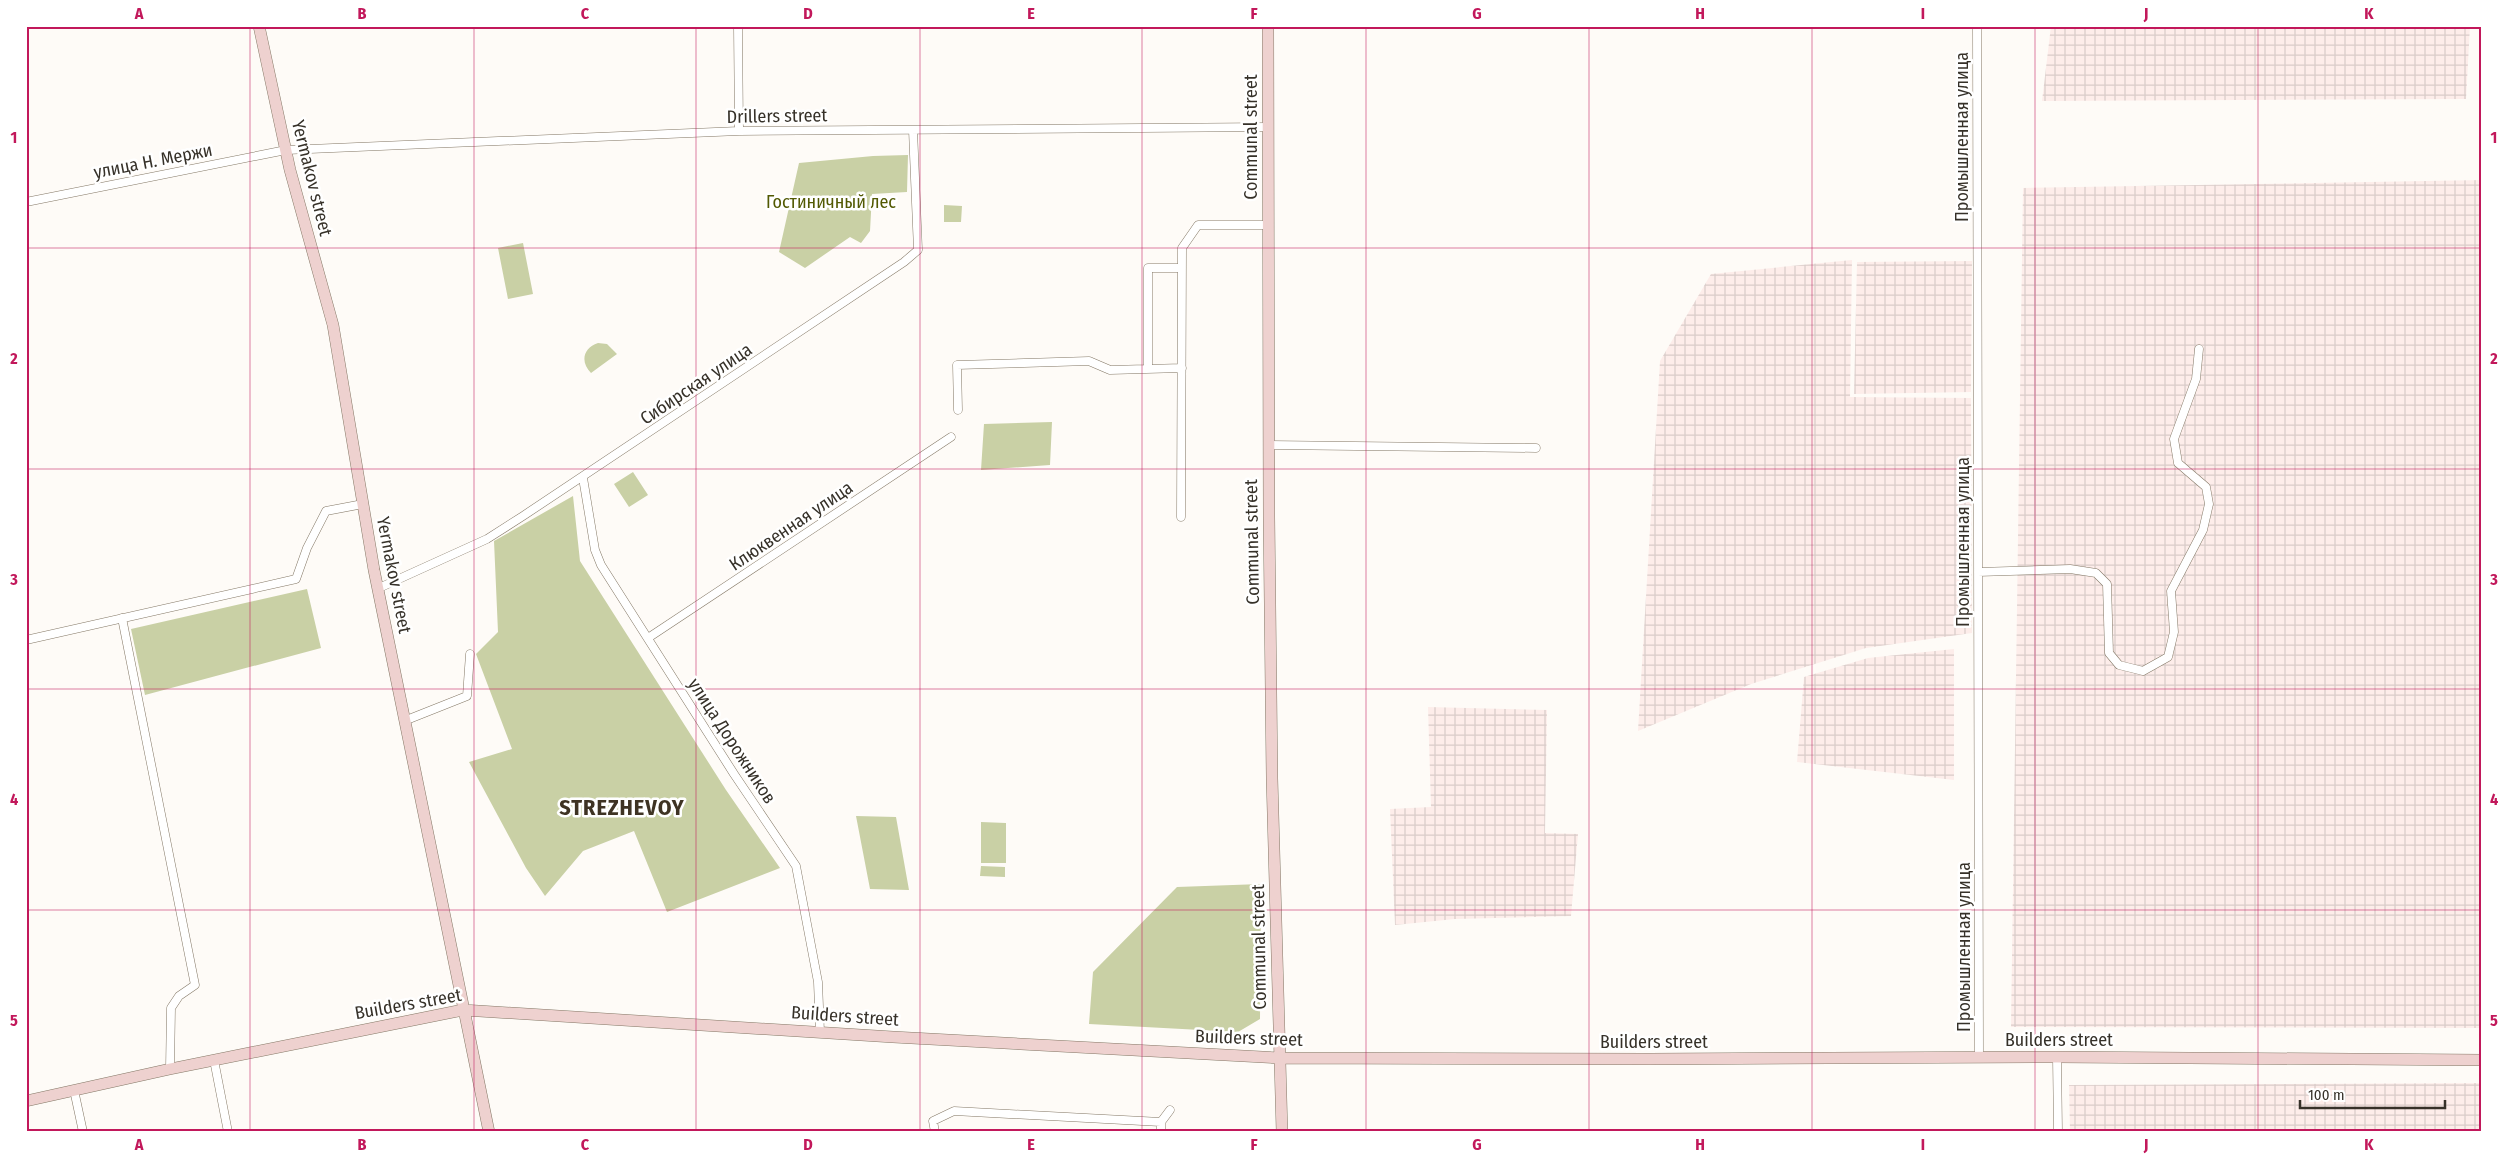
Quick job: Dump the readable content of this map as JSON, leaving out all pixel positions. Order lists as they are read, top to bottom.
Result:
{
  "streets": {
    "main road": ["Communal street", "Yermakov street", "Builders street"],
    "street": [
      "Drillers street",
      "Промышленная улица",
      "улица Н. Мержи",
      "Сибирская улица",
      "Клюквенная улица",
      "улица Дорожников"
    ]
  },
  "crossings": [
    ["Drillers street", "Communal street"],
    ["Drillers street", "улица Н. Мержи"],
    ["Drillers street", "Yermakov street"],
    ["Drillers street", "Сибирская улица"],
    ["Communal street", "Builders street"],
    ["Промышленная улица", "Builders street"],
    ["улица Н. Мержи", "Yermakov street"],
    ["Yermakov street", "Сибирская улица"],
    ["Yermakov street", "Builders street"],
    ["Сибирская улица", "улица Дорожников"],
    ["Клюквенная улица", "улица Дорожников"],
    ["улица Дорожников", "Builders street"]
  ],
  "districts": ["STREZHEVOY"],
  "parks": ["Гостиничный лес"],
  "scale_bar": "100 m",
  "grid": {
    "columns": [
      "A",
      "B",
      "C",
      "D",
      "E",
      "F",
      "G",
      "H",
      "I",
      "J",
      "K"
    ],
    "rows": [
      "1",
      "2",
      "3",
      "4",
      "5"
    ]
  }
}
